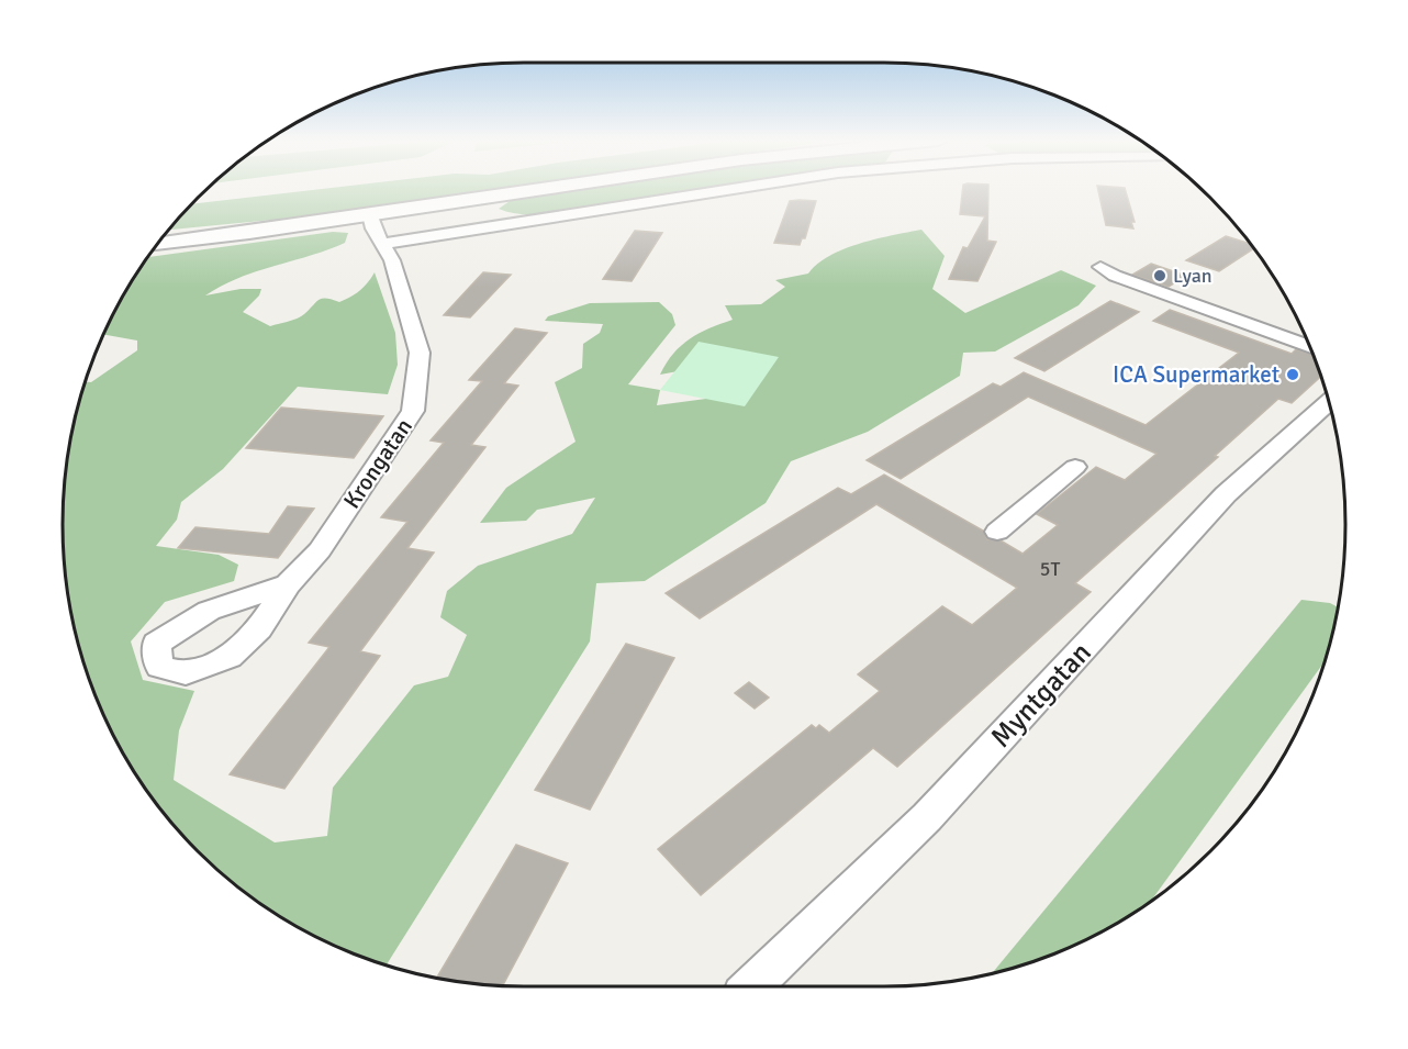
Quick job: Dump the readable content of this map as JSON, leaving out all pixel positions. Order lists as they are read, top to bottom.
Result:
{
  "streets": {
    "street": ["Krongatan", "Myntgatan"]
  },
  "places": ["Lyan", "ICA Supermarket"],
  "house_numbers": ["5T"]
}
